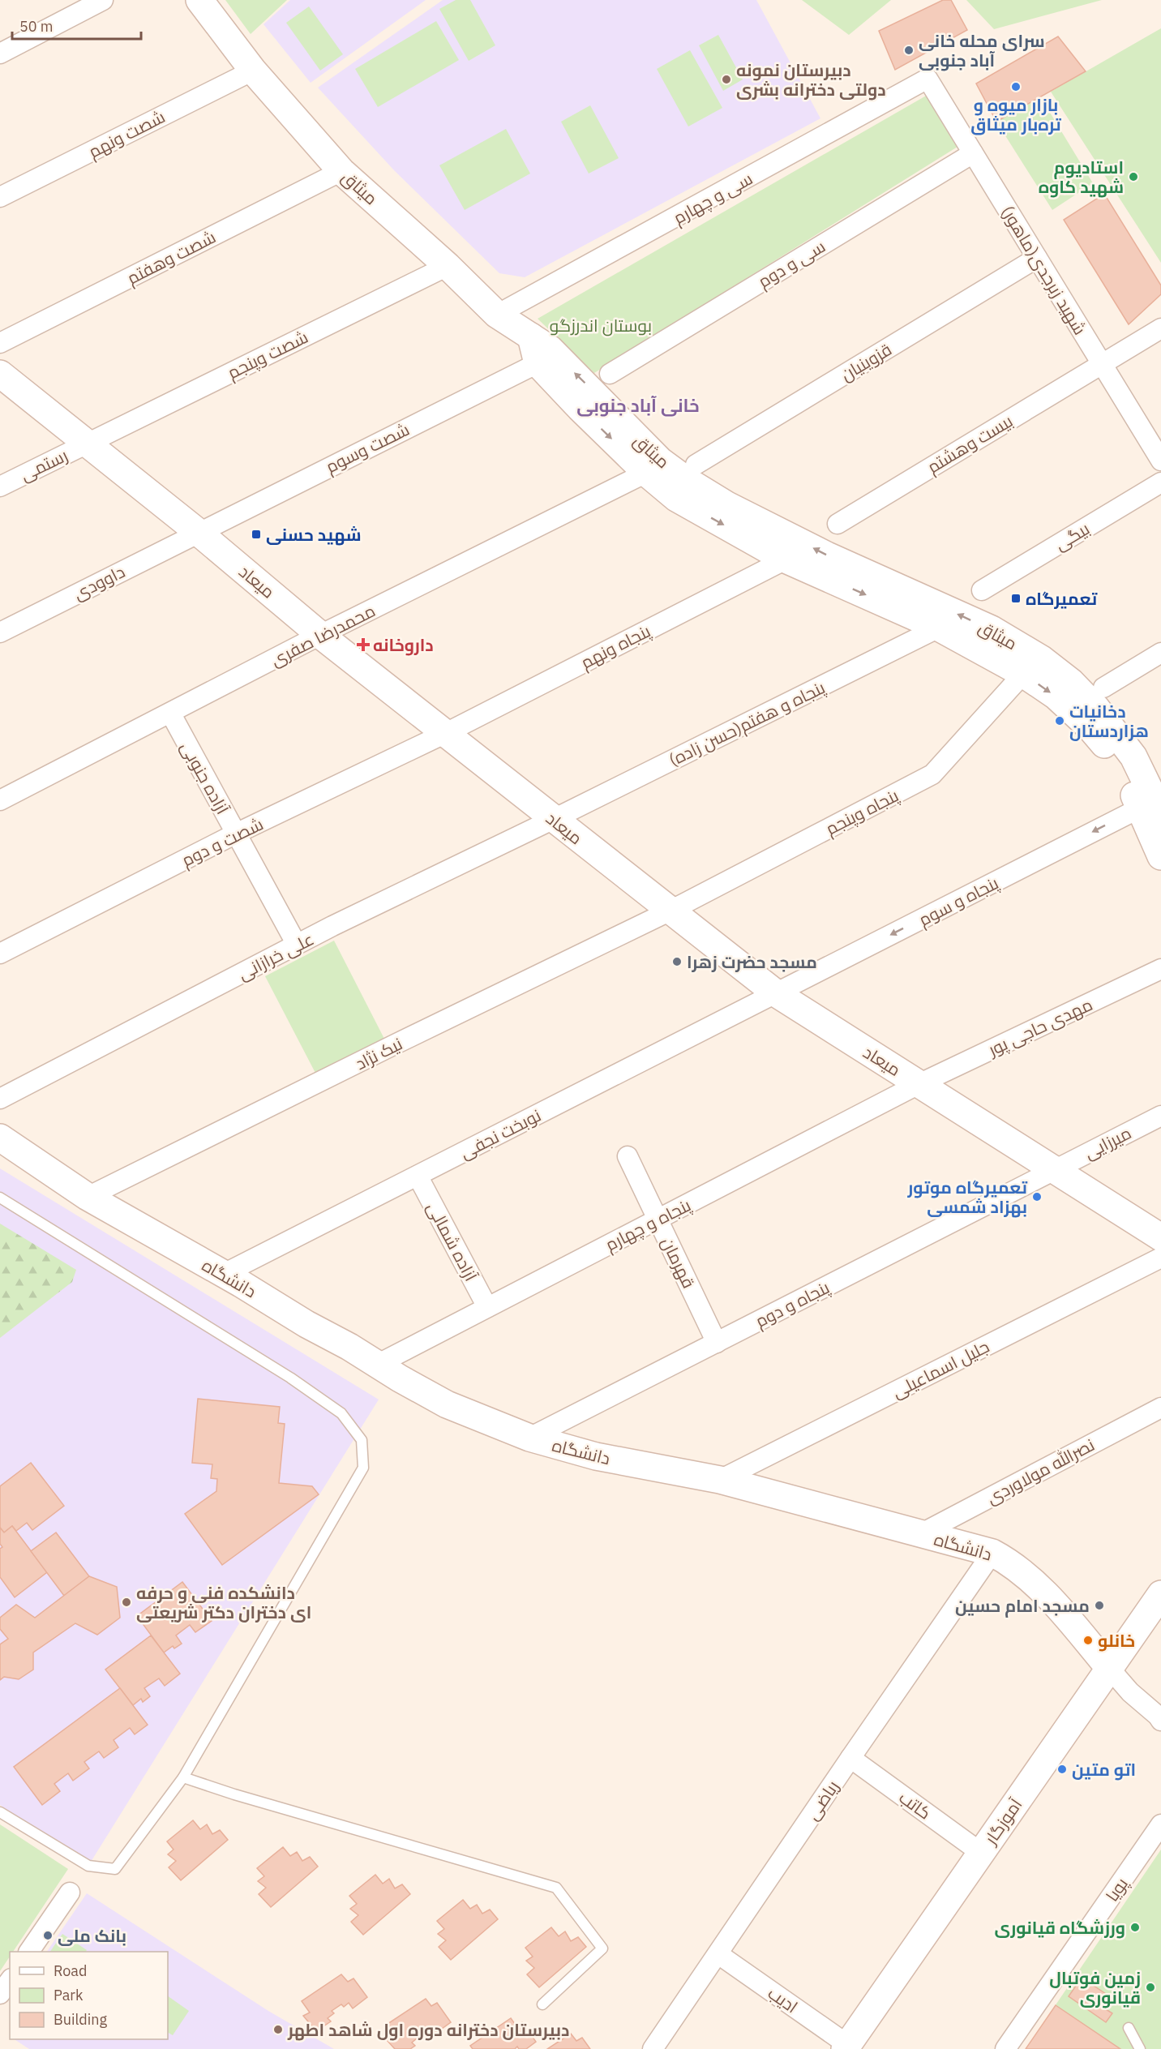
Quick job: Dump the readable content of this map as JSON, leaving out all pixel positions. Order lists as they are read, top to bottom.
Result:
{
  "streets": {
    "street": [
      "شصت ونهم",
      "میثاق",
      "سی و چهارم",
      "شصت وهفتم",
      "سی و دوم",
      "شهید زبرجدی(ماهور)",
      "شصت وپنجم",
      "قزوینیان",
      "بیست وهشتم",
      "شصت وسوم",
      "رستمی",
      "بیگی",
      "میعاد",
      "داوودی",
      "محمدرضا صفری",
      "پنجاه ونهم",
      "(حسن زاده)پنجاه و هفتم",
      "آزاده جنوبی",
      "پنجاه وپنجم",
      "شصت و دوم",
      "پنجاه و سوم",
      "علی خرازانی",
      "مهدی حاجی پور",
      "نیک نژاد",
      "نوبخت نجفی",
      "میرزایی",
      "پنجاه و چهارم",
      "آزاده شمالی",
      "قهرمان",
      "دانشگاه",
      "پنجاه و دوم",
      "جلیل اسماعیلی",
      "نصرالله مولاوردی",
      "ریاضی",
      "کاتب",
      "آموزگار",
      "پویا",
      "ادیب"
    ]
  },
  "crossings": [
    ["شصت ونهم", "میثاق"],
    ["میثاق", "سی و چهارم"],
    ["میثاق", "شصت وهفتم"],
    ["میثاق", "شصت وپنجم"],
    ["میثاق", "شصت وسوم"],
    ["میثاق", "محمدرضا صفری"],
    ["میثاق", "پنجاه ونهم"],
    ["میثاق", "(حسن زاده)پنجاه و هفتم"],
    ["میثاق", "پنجاه وپنجم"],
    ["میثاق", "پنجاه و سوم"],
    ["سی و چهارم", "شهید زبرجدی(ماهور)"],
    ["سی و دوم", "شهید زبرجدی(ماهور)"],
    ["شهید زبرجدی(ماهور)", "قزوینیان"],
    ["شهید زبرجدی(ماهور)", "بیست وهشتم"],
    ["شصت وپنجم", "رستمی"],
    ["شصت وپنجم", "میعاد"],
    ["شصت وسوم", "میعاد"],
    ["شصت وسوم", "داوودی"],
    ["رستمی", "میعاد"],
    ["میعاد", "داوودی"],
    ["میعاد", "محمدرضا صفری"],
    ["میعاد", "پنجاه ونهم"],
    ["میعاد", "(حسن زاده)پنجاه و هفتم"],
    ["میعاد", "پنجاه وپنجم"],
    ["میعاد", "شصت و دوم"],
    ["میعاد", "پنجاه و سوم"],
    ["میعاد", "علی خرازانی"],
    ["میعاد", "مهدی حاجی پور"],
    ["میعاد", "نیک نژاد"],
    ["میعاد", "نوبخت نجفی"],
    ["میعاد", "میرزایی"],
    ["میعاد", "پنجاه و چهارم"],
    ["میعاد", "پنجاه و دوم"],
    ["محمدرضا صفری", "آزاده جنوبی"],
    ["پنجاه ونهم", "شصت و دوم"],
    ["(حسن زاده)پنجاه و هفتم", "علی خرازانی"],
    ["آزاده جنوبی", "شصت و دوم"],
    ["آزاده جنوبی", "علی خرازانی"],
    ["پنجاه وپنجم", "نیک نژاد"],
    ["پنجاه و سوم", "نوبخت نجفی"],
    ["مهدی حاجی پور", "پنجاه و چهارم"],
    ["نیک نژاد", "دانشگاه"],
    ["نوبخت نجفی", "آزاده شمالی"],
    ["نوبخت نجفی", "دانشگاه"],
    ["میرزایی", "پنجاه و دوم"],
    ["پنجاه و چهارم", "آزاده شمالی"],
    ["پنجاه و چهارم", "قهرمان"],
    ["پنجاه و چهارم", "دانشگاه"],
    ["قهرمان", "پنجاه و دوم"],
    ["دانشگاه", "پنجاه و دوم"],
    ["دانشگاه", "جلیل اسماعیلی"],
    ["دانشگاه", "نصرالله مولاوردی"],
    ["دانشگاه", "ریاضی"],
    ["دانشگاه", "آموزگار"],
    ["ریاضی", "کاتب"],
    ["ریاضی", "ادیب"],
    ["کاتب", "آموزگار"],
    ["آموزگار", "ادیب"]
  ],
  "one_way": ["پنجاه و سوم"],
  "districts": ["خانی آباد جنوبی"],
  "parks": ["بوستان اندرزگو"],
  "places": {
    "other": [
      "سرای محله خانی آباد جنوبی",
      "دبیرستان نمونه دولتی دخترانه بشری",
      "بازار میوه و تره‌بار میثاق",
      "استادیوم شهید کاوه",
      "دخانیات هزاردستان",
      "مسجد حضرت زهرا",
      "تعمیرگاه موتور بهزاد شمسی",
      "دانشکده فنی و حرفه ای دختران دکتر شریعتی",
      "مسجد امام حسین",
      "خانلو",
      "اتو متین",
      "ورزشگاه قیانوری",
      "بانک ملی",
      "زمین فوتبال قیانوری",
      "دبیرستان دخترانه دوره اول شاهد اطهر"
    ],
    "transit": ["شهید حسنی", "تعمیرگاه"],
    "health": ["داروخانه"]
  },
  "legend": ["Road", "Park", "Building"],
  "scale_bar": "50 m"
}
